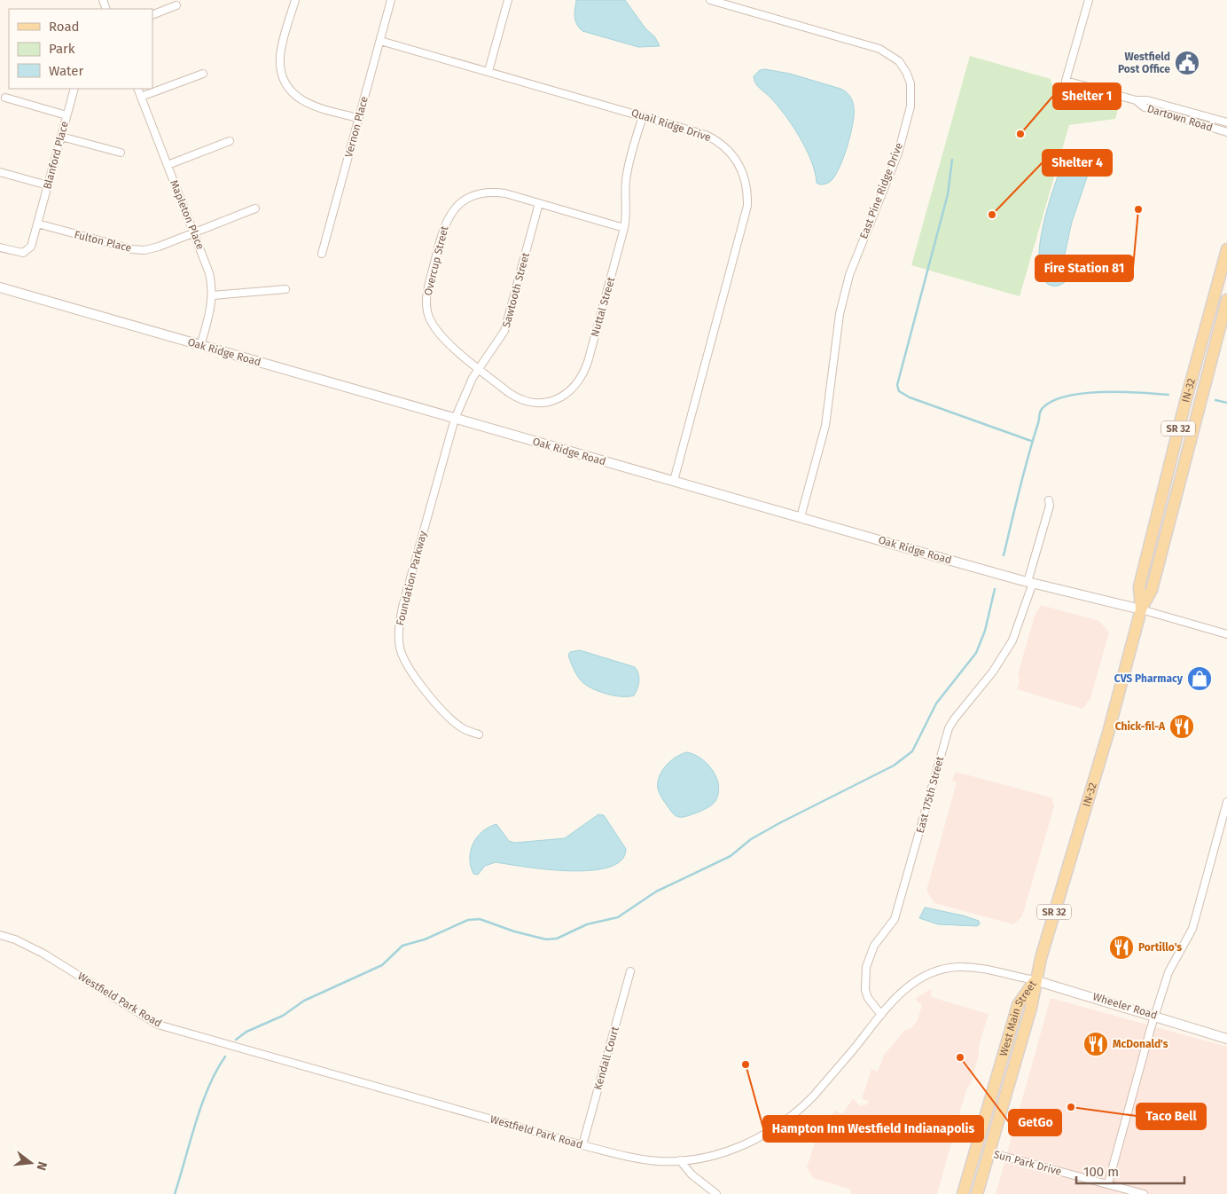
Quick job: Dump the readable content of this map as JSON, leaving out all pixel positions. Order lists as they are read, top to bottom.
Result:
{
  "streets": {
    "main road": ["IN-32", "SR 32", "West Main Street"],
    "street": [
      "Dartown Road",
      "Quail Ridge Drive",
      "Vernon Place",
      "Blanford Place",
      "East Pine Ridge Drive",
      "Mapleton Place",
      "Fulton Place",
      "Overcup Street",
      "Sawtooth Street",
      "Nuttal Street",
      "Oak Ridge Road",
      "Foundation Parkway",
      "East 175th Street",
      "Westfield Park Road",
      "Wheeler Road",
      "Kendall Court",
      "Sun Park Drive"
    ]
  },
  "crossings": [
    ["Quail Ridge Drive", "Vernon Place"],
    ["Quail Ridge Drive", "Nuttal Street"],
    ["Quail Ridge Drive", "Oak Ridge Road"],
    ["Blanford Place", "Fulton Place"],
    ["East Pine Ridge Drive", "Oak Ridge Road"],
    ["Mapleton Place", "Fulton Place"],
    ["Mapleton Place", "Oak Ridge Road"],
    ["Overcup Street", "Sawtooth Street"],
    ["Overcup Street", "Nuttal Street"],
    ["Sawtooth Street", "Nuttal Street"],
    ["Sawtooth Street", "Oak Ridge Road"],
    ["Sawtooth Street", "Foundation Parkway"],
    ["Oak Ridge Road", "IN-32"],
    ["Oak Ridge Road", "Foundation Parkway"],
    ["Oak Ridge Road", "East 175th Street"],
    ["IN-32", "Westfield Park Road"],
    ["IN-32", "Wheeler Road"],
    ["IN-32", "West Main Street"],
    ["East 175th Street", "Westfield Park Road"],
    ["Westfield Park Road", "Wheeler Road"],
    ["Westfield Park Road", "West Main Street"],
    ["Westfield Park Road", "Kendall Court"],
    ["Wheeler Road", "West Main Street"],
    ["West Main Street", "Sun Park Drive"]
  ],
  "places": {
    "public building": ["Westfield Post Office"],
    "other": [
      "Shelter 1",
      "Fire Station 81",
      "Shelter 4",
      "GetGo",
      "Hampton Inn Westfield Indianapolis",
      "Taco Bell"
    ],
    "shop": ["CVS Pharmacy"],
    "restaurant": ["Chick-fil-A", "Portillo's", "McDonald's"]
  },
  "legend": ["Road", "Park", "Water"],
  "scale_bar": "100 m",
  "north": "right"
}
